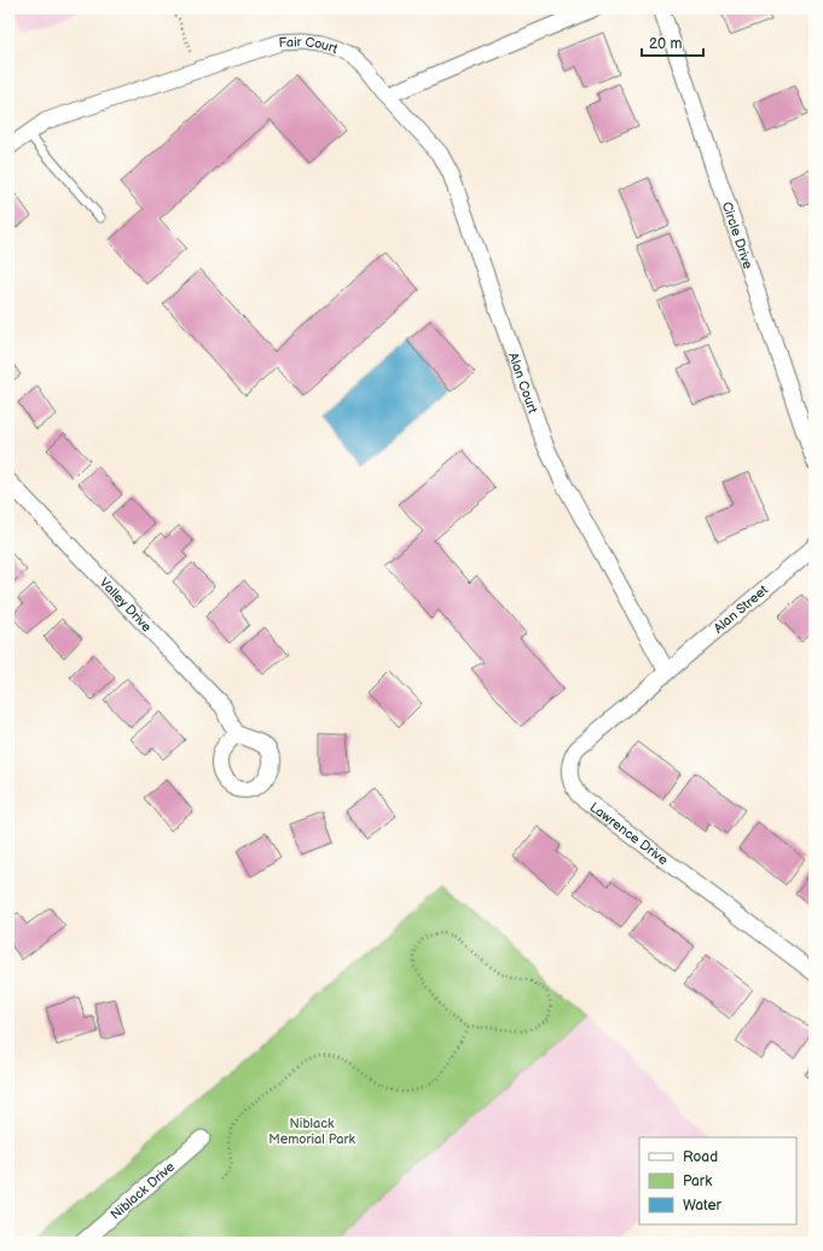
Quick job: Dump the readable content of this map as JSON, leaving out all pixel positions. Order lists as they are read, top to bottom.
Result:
{
  "streets": {
    "street": [
      "Fair Court",
      "Circle Drive",
      "Alan Court",
      "Valley Drive",
      "Alan Street",
      "Lawrence Drive",
      "Niblack Drive"
    ]
  },
  "crossings": [
    ["Fair Court", "Alan Court"],
    ["Alan Court", "Alan Street"],
    ["Alan Court", "Lawrence Drive"],
    ["Alan Street", "Lawrence Drive"]
  ],
  "parks": ["Niblack Memorial Park"],
  "legend": ["Road", "Park", "Water"],
  "scale_bar": "20 m"
}
